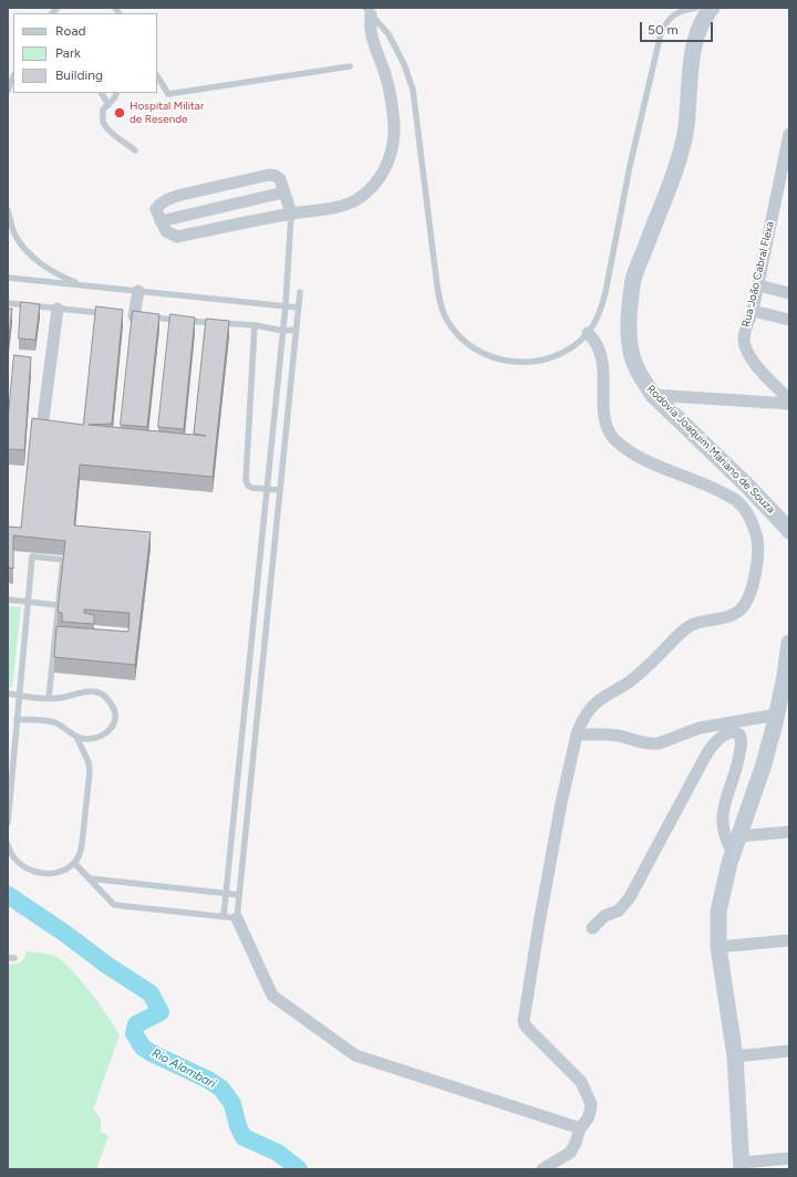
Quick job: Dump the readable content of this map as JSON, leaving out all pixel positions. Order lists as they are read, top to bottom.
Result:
{
  "streets": {
    "main road": ["Rodovia Joaquim Mariano de Souza"],
    "street": ["Rua João Cabral Flexa"]
  },
  "water": ["Rio Alambari"],
  "places": ["Hospital Militar de Resende"],
  "legend": ["Road", "Park", "Building"],
  "scale_bar": "50 m"
}
